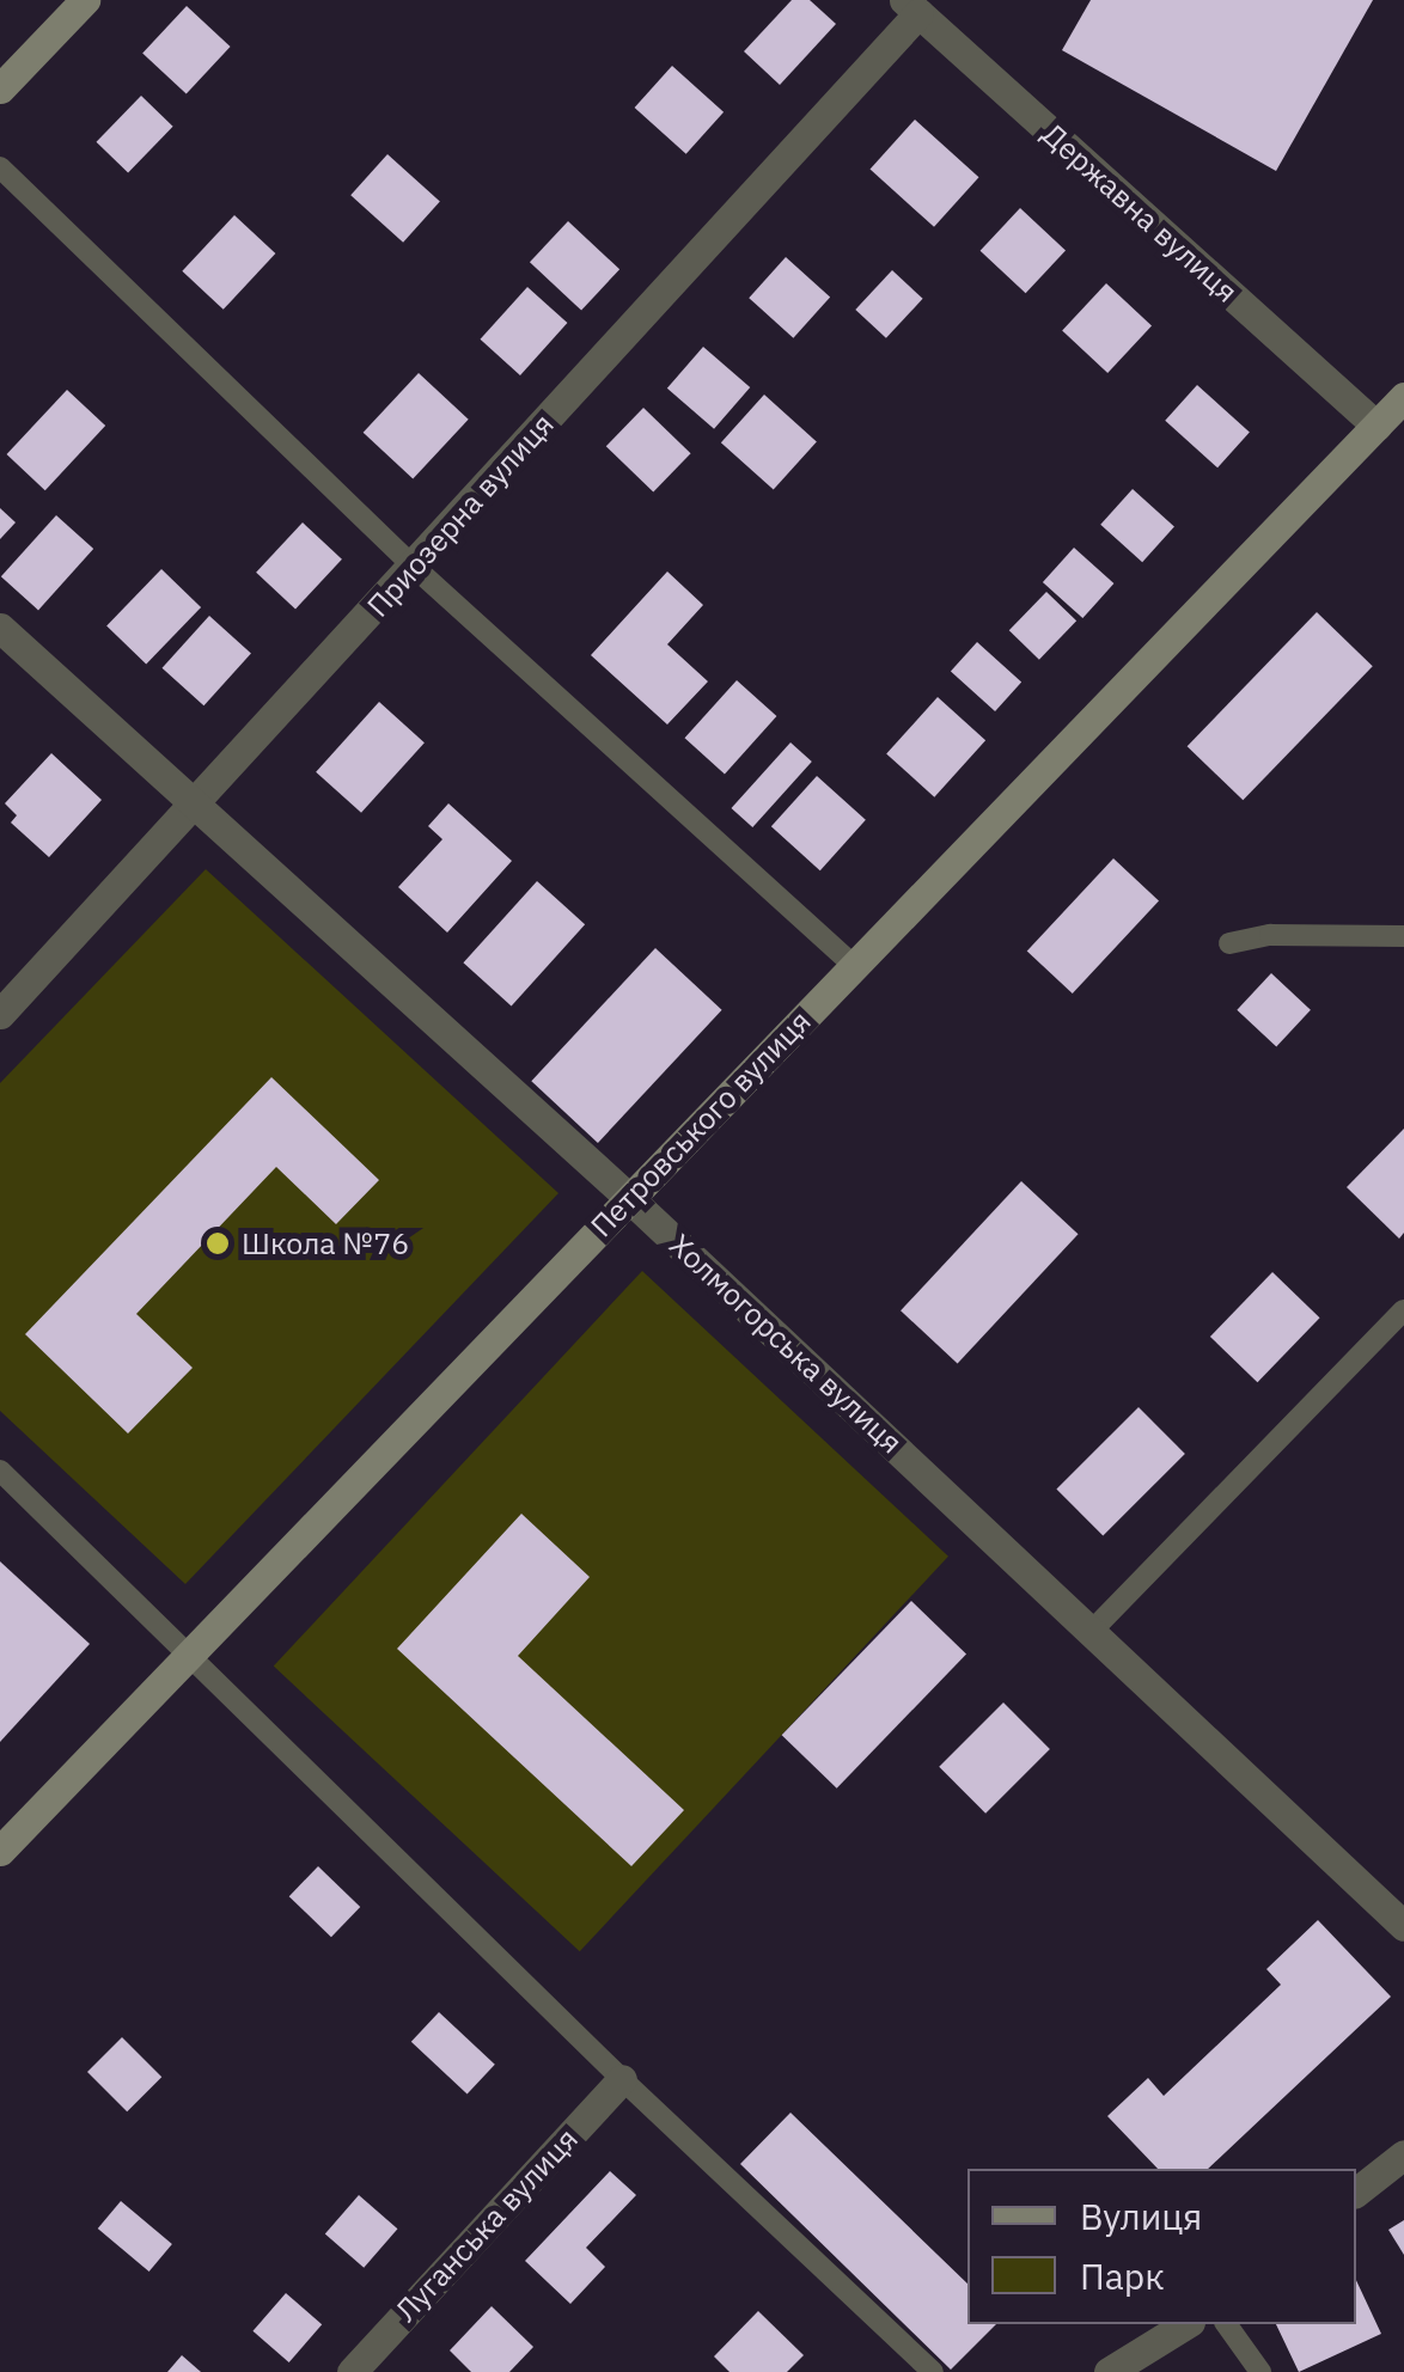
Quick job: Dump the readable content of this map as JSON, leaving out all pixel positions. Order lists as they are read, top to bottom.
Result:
{
  "streets": {
    "main road": ["Петровського вулиця"],
    "street": [
      "Державна вулиця",
      "Приозерна вулиця",
      "Холмогорська вулиця",
      "Луганська вулиця"
    ]
  },
  "crossings": [
    ["Державна вулиця", "Приозерна вулиця"],
    ["Державна вулиця", "Петровського вулиця"],
    ["Приозерна вулиця", "Холмогорська вулиця"],
    ["Петровського вулиця", "Холмогорська вулиця"]
  ],
  "places": ["Школа №76"],
  "legend": ["Вулиця", "Парк"]
}
